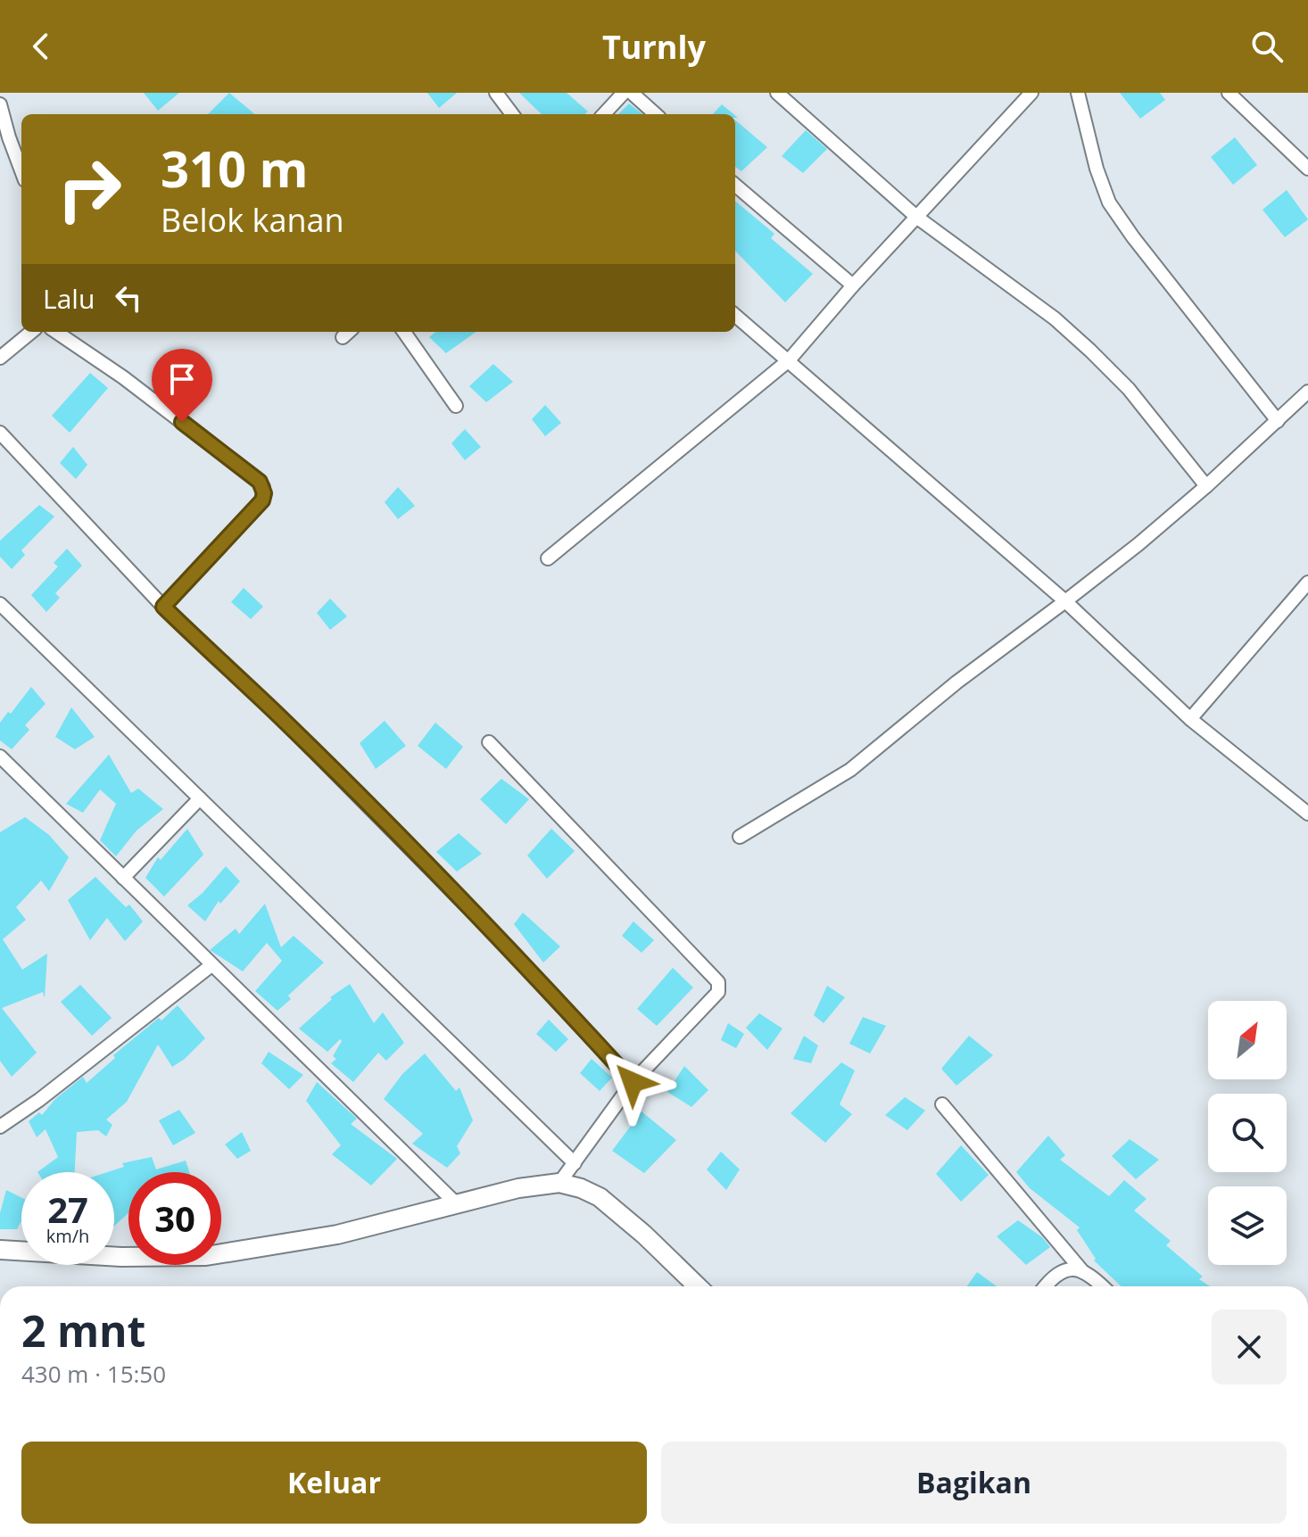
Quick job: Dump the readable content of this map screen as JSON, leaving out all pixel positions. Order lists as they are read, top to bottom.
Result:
{
  "north": "top right",
  "page": {
    "header": "Turnly",
    "turn": ["310 m", "Belok kanan"],
    "then": "Lalu",
    "speed": "27 km/h",
    "limit": "30",
    "heading": ["2 mnt", "430 m · 15:50"],
    "buttons": ["Keluar", "Bagikan"]
  }
}
